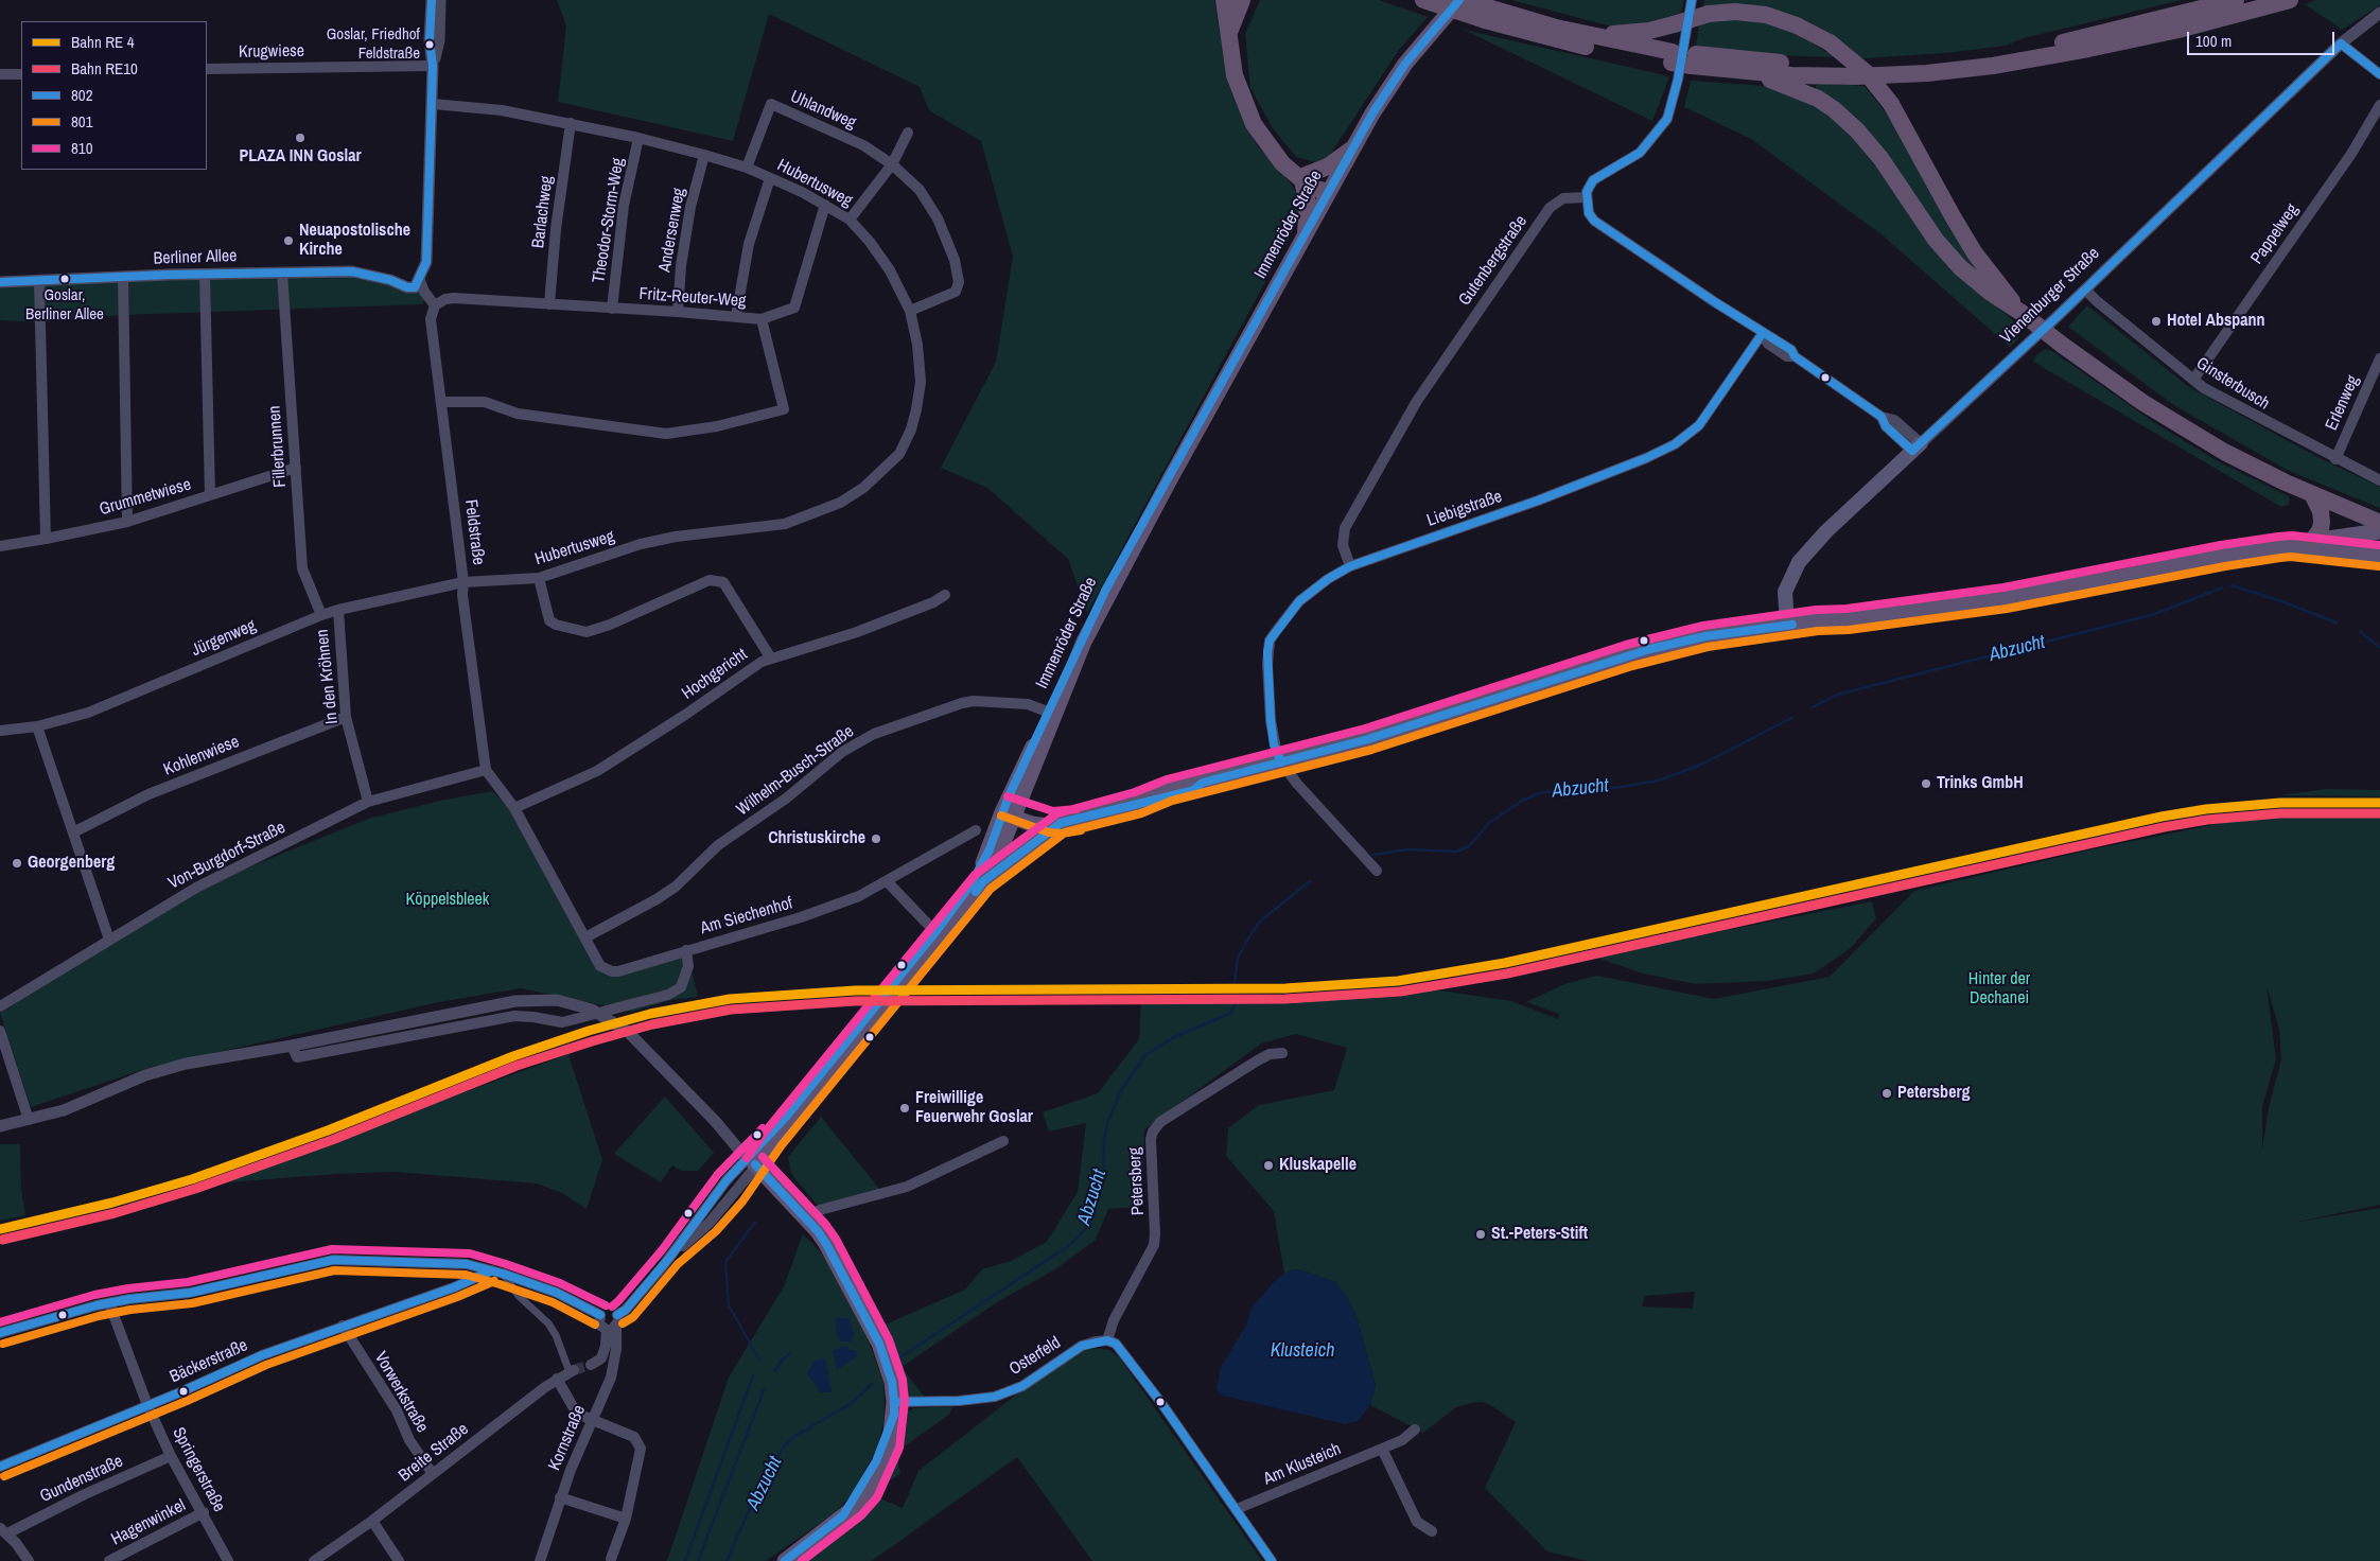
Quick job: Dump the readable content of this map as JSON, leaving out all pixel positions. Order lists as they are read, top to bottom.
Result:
{
  "streets": {
    "main road": ["Immenröder Straße", "Vienenburger Straße"],
    "street": [
      "Krugwiese",
      "Uhlandweg",
      "Hubertusweg",
      "Barlachweg",
      "Theodor-Storm-Weg",
      "Andersenweg",
      "Pappelweg",
      "Berliner Allee",
      "Gutenbergstraße",
      "Fritz-Reuter-Weg",
      "Ginsterbusch",
      "Erlenweg",
      "Fillerbrunnen",
      "Grummetwiese",
      "Liebigstraße",
      "Feldstraße",
      "Jürgenweg",
      "Hochgericht",
      "In den Kröhnen",
      "Kohlenwiese",
      "Wilhelm-Busch-Straße",
      "Von-Burgdorf-Straße",
      "Am Siechenhof",
      "Petersberg",
      "Osterfeld",
      "Bäckerstraße",
      "Vorwerkstraße",
      "Kornstraße",
      "Breite Straße",
      "Am Klusteich",
      "Springerstraße",
      "Gundenstraße",
      "Hagenwinkel"
    ]
  },
  "crossings": [
    ["Uhlandweg", "Hubertusweg"],
    ["Hubertusweg", "Barlachweg"],
    ["Hubertusweg", "Theodor-Storm-Weg"],
    ["Hubertusweg", "Andersenweg"],
    ["Hubertusweg", "Feldstraße"],
    ["Hubertusweg", "Jürgenweg"],
    ["Barlachweg", "Fritz-Reuter-Weg"],
    ["Theodor-Storm-Weg", "Fritz-Reuter-Weg"],
    ["Immenröder Straße", "Wilhelm-Busch-Straße"],
    ["Andersenweg", "Fritz-Reuter-Weg"],
    ["Pappelweg", "Ginsterbusch"],
    ["Berliner Allee", "Fillerbrunnen"],
    ["Gutenbergstraße", "Liebigstraße"],
    ["Vienenburger Straße", "Ginsterbusch"],
    ["Fritz-Reuter-Weg", "Feldstraße"],
    ["Ginsterbusch", "Erlenweg"],
    ["Fillerbrunnen", "Grummetwiese"],
    ["Fillerbrunnen", "Jürgenweg"],
    ["Feldstraße", "Jürgenweg"],
    ["Feldstraße", "Hochgericht"],
    ["Feldstraße", "Wilhelm-Busch-Straße"],
    ["Feldstraße", "Von-Burgdorf-Straße"],
    ["Feldstraße", "Am Siechenhof"],
    ["Jürgenweg", "In den Kröhnen"],
    ["In den Kröhnen", "Kohlenwiese"],
    ["In den Kröhnen", "Von-Burgdorf-Straße"],
    ["Petersberg", "Osterfeld"],
    ["Bäckerstraße", "Vorwerkstraße"],
    ["Bäckerstraße", "Springerstraße"],
    ["Vorwerkstraße", "Breite Straße"],
    ["Springerstraße", "Gundenstraße"],
    ["Springerstraße", "Hagenwinkel"]
  ],
  "water": ["Abzucht", "Klusteich"],
  "parks": ["Köppelsbleek", "Hinter der Dechanei"],
  "places": [
    "Goslar, Friedhof Feldstraße",
    "PLAZA INN Goslar",
    "Neuapostolische Kirche",
    "Goslar, Berliner Allee",
    "Hotel Abspann",
    "Trinks GmbH",
    "Christuskirche",
    "Georgenberg",
    "Petersberg",
    "Freiwillige Feuerwehr Goslar",
    "Kluskapelle",
    "St.-Peters-Stift"
  ],
  "lines": [
    "transit line 802",
    "transit line 810",
    "transit line 801",
    "rail line RE10"
  ],
  "legend": [
    "Bahn RE 4",
    "Bahn RE10",
    "802",
    "801",
    "810"
  ],
  "scale_bar": "100 m"
}
